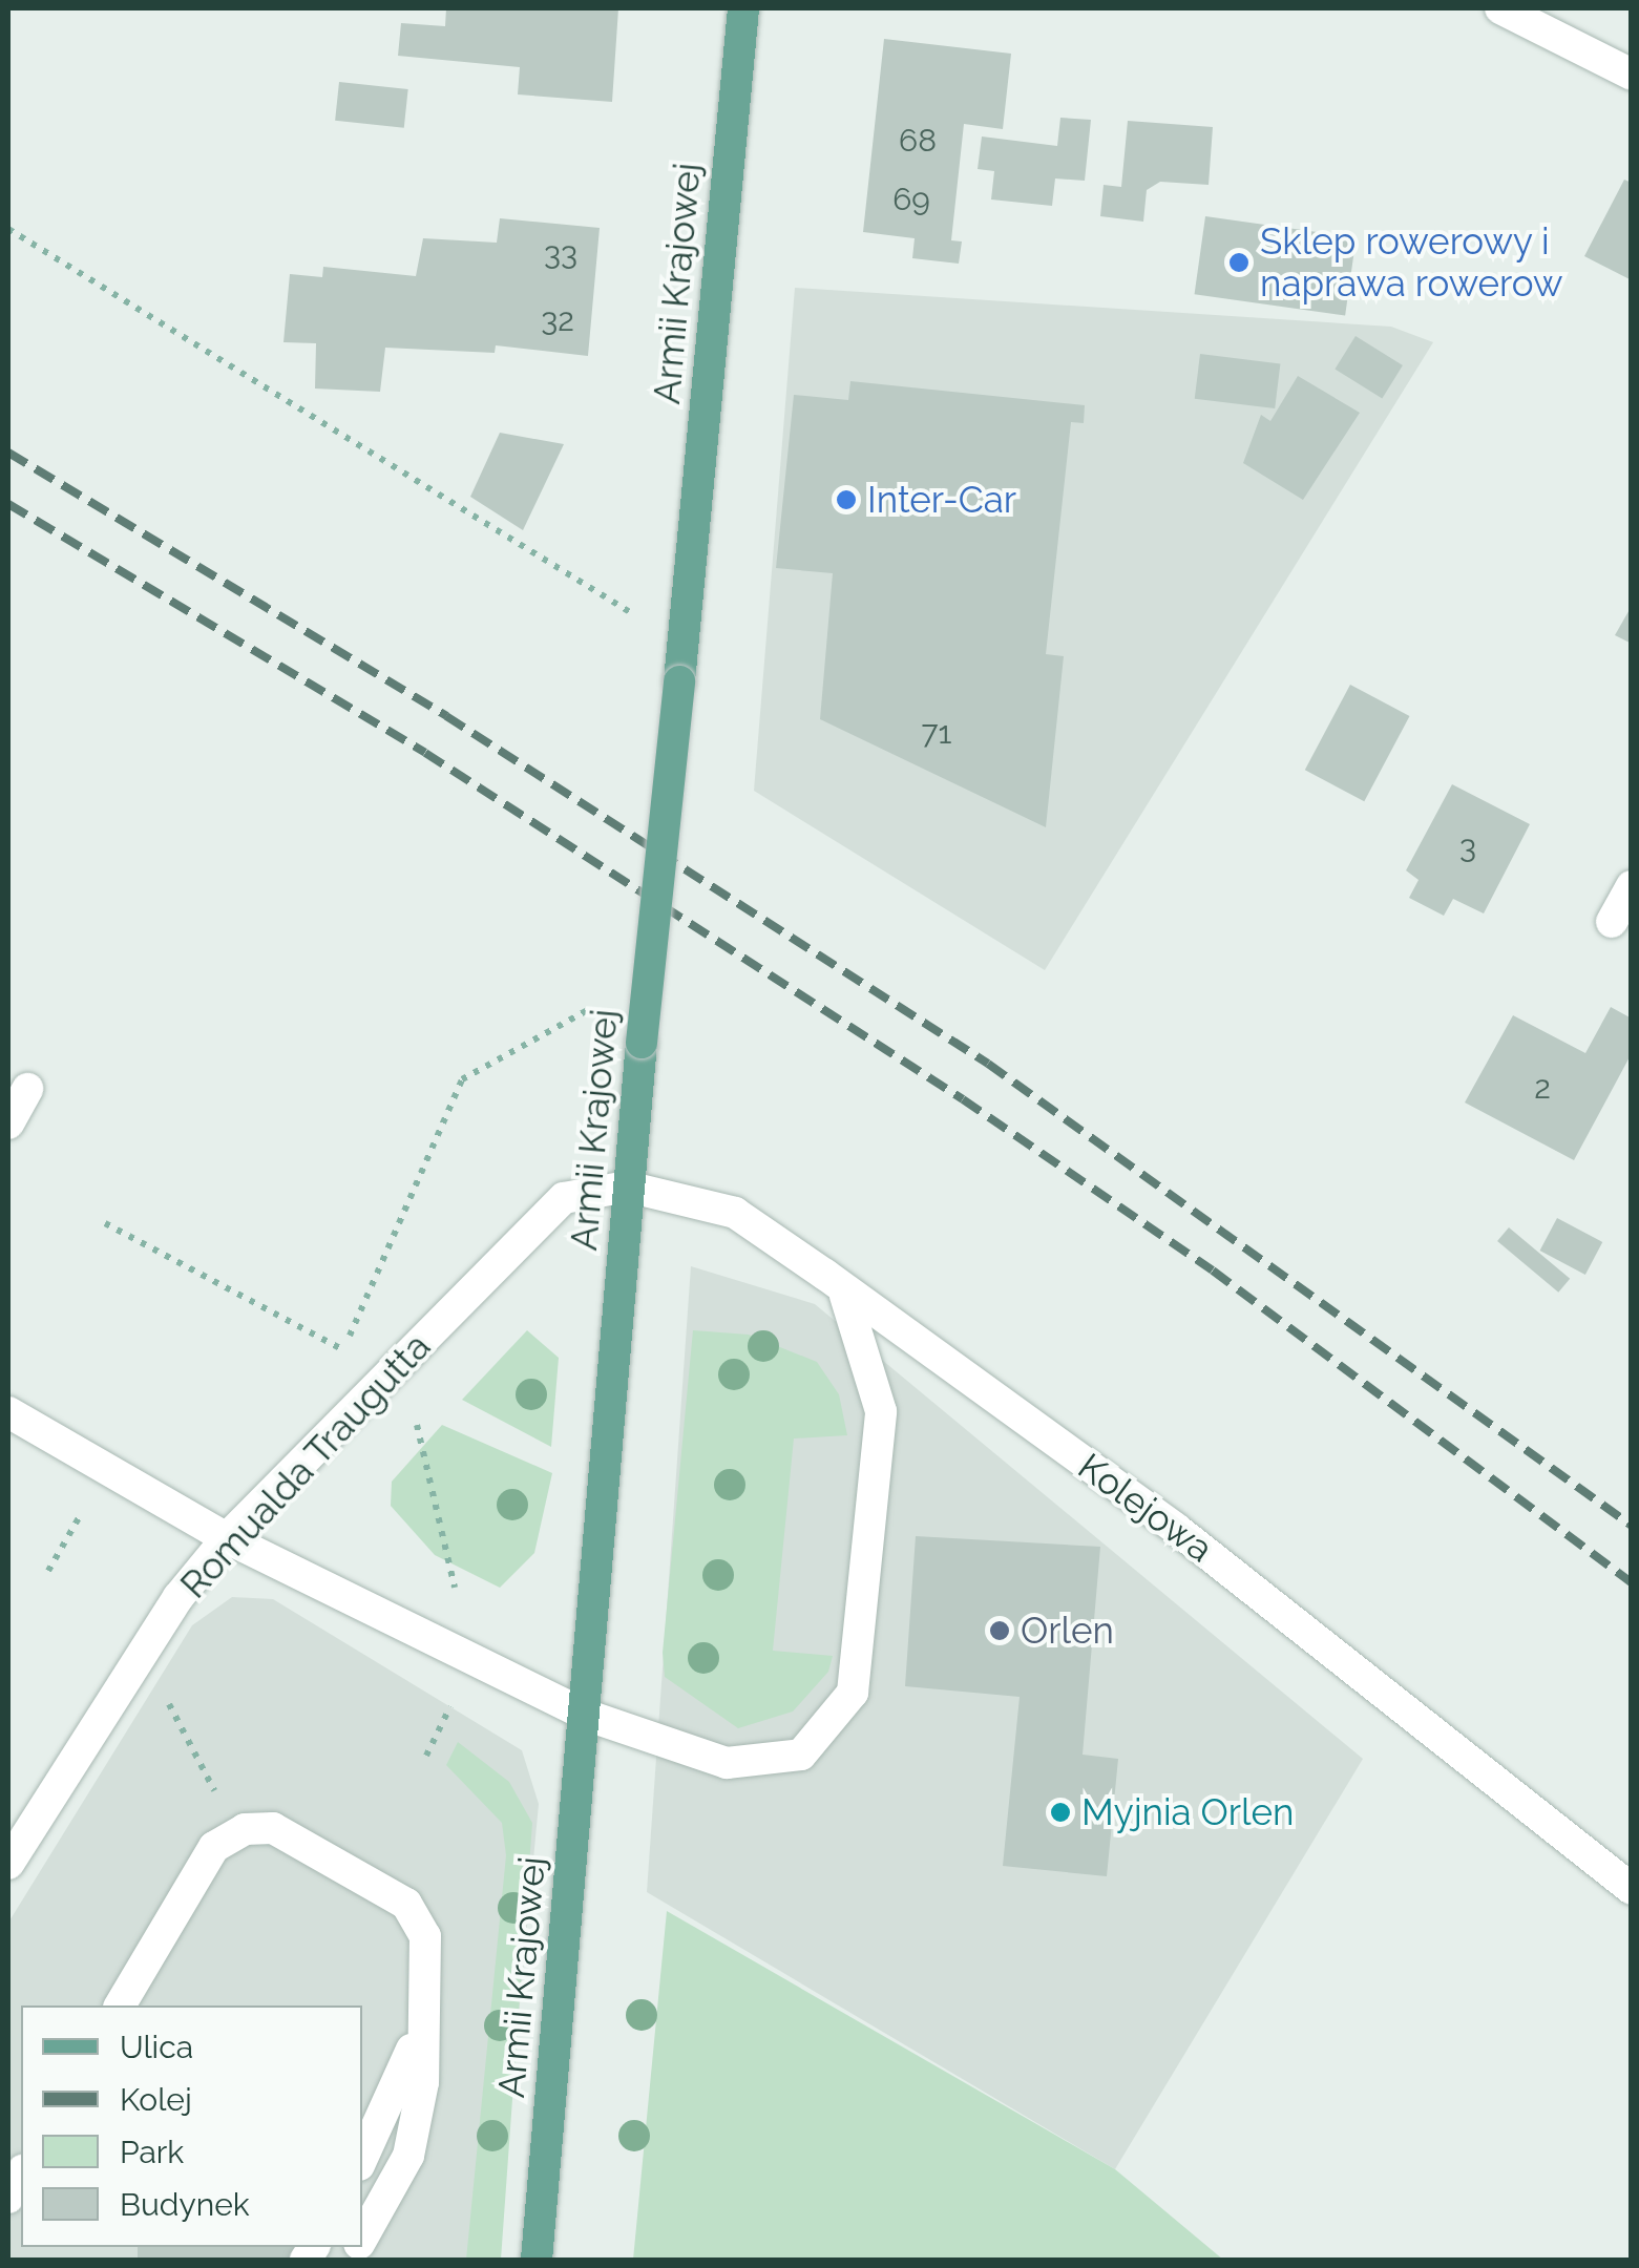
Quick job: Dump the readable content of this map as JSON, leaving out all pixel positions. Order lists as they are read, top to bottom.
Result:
{
  "streets": {
    "main road": ["Armii Krajowej"],
    "street": ["Romualda Traugutta", "Kolejowa"]
  },
  "crossings": [
    ["Armii Krajowej", "Romualda Traugutta"],
    ["Armii Krajowej", "Kolejowa"],
    ["Romualda Traugutta", "Kolejowa"]
  ],
  "places": [
    "Sklep rowerowy i naprawa rowerow",
    "Inter-Car",
    "Orlen",
    "Myjnia Orlen"
  ],
  "house_numbers": [
    "68",
    "69",
    "33",
    "32",
    "71",
    "3",
    "2"
  ],
  "legend": [
    "Ulica",
    "Kolej",
    "Park",
    "Budynek"
  ]
}
